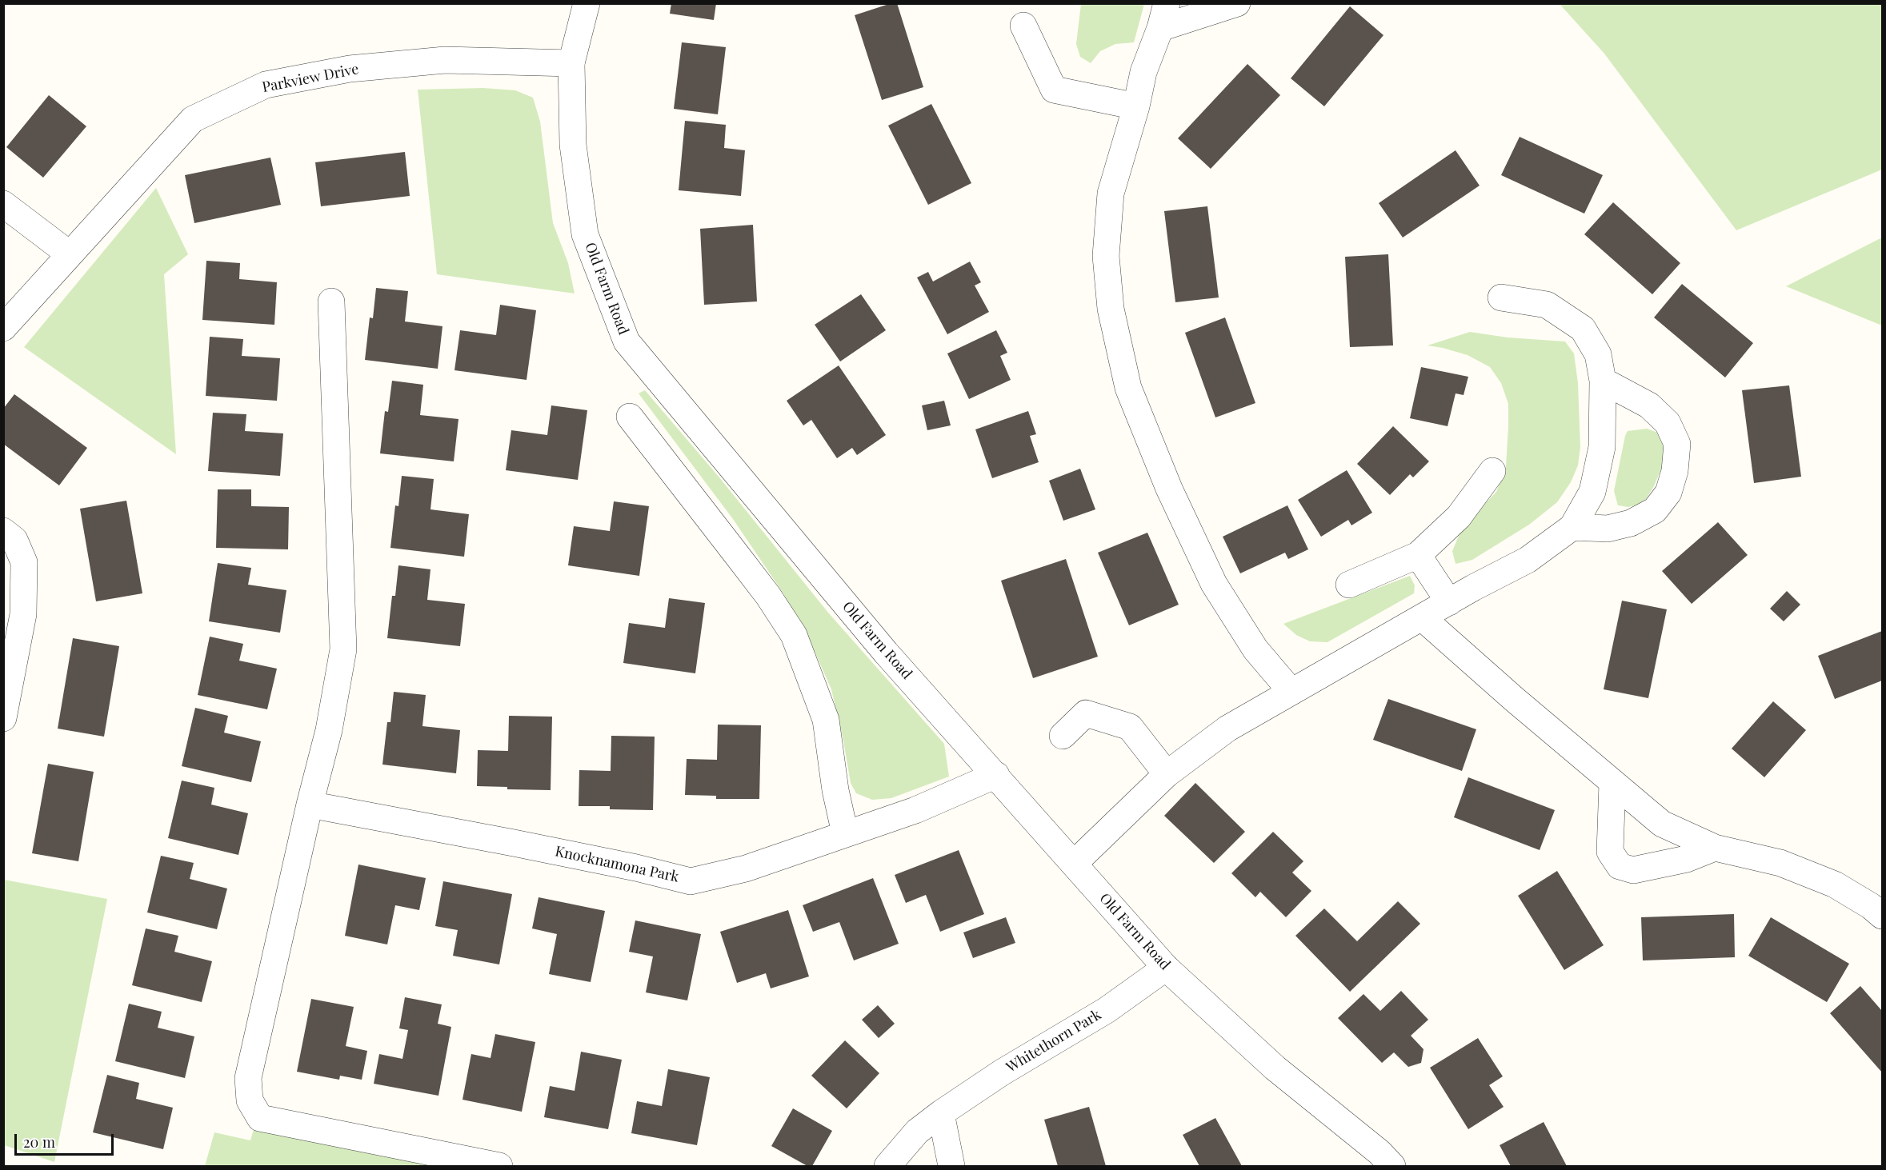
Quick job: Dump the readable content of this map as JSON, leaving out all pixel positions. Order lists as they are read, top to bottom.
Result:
{
  "streets": {
    "street": [
      "Parkview Drive",
      "Old Farm Road",
      "Knocknamona Park",
      "Whitethorn Park"
    ]
  },
  "crossings": [
    ["Parkview Drive", "Old Farm Road"],
    ["Old Farm Road", "Knocknamona Park"],
    ["Old Farm Road", "Whitethorn Park"]
  ],
  "scale_bar": "20 m"
}
